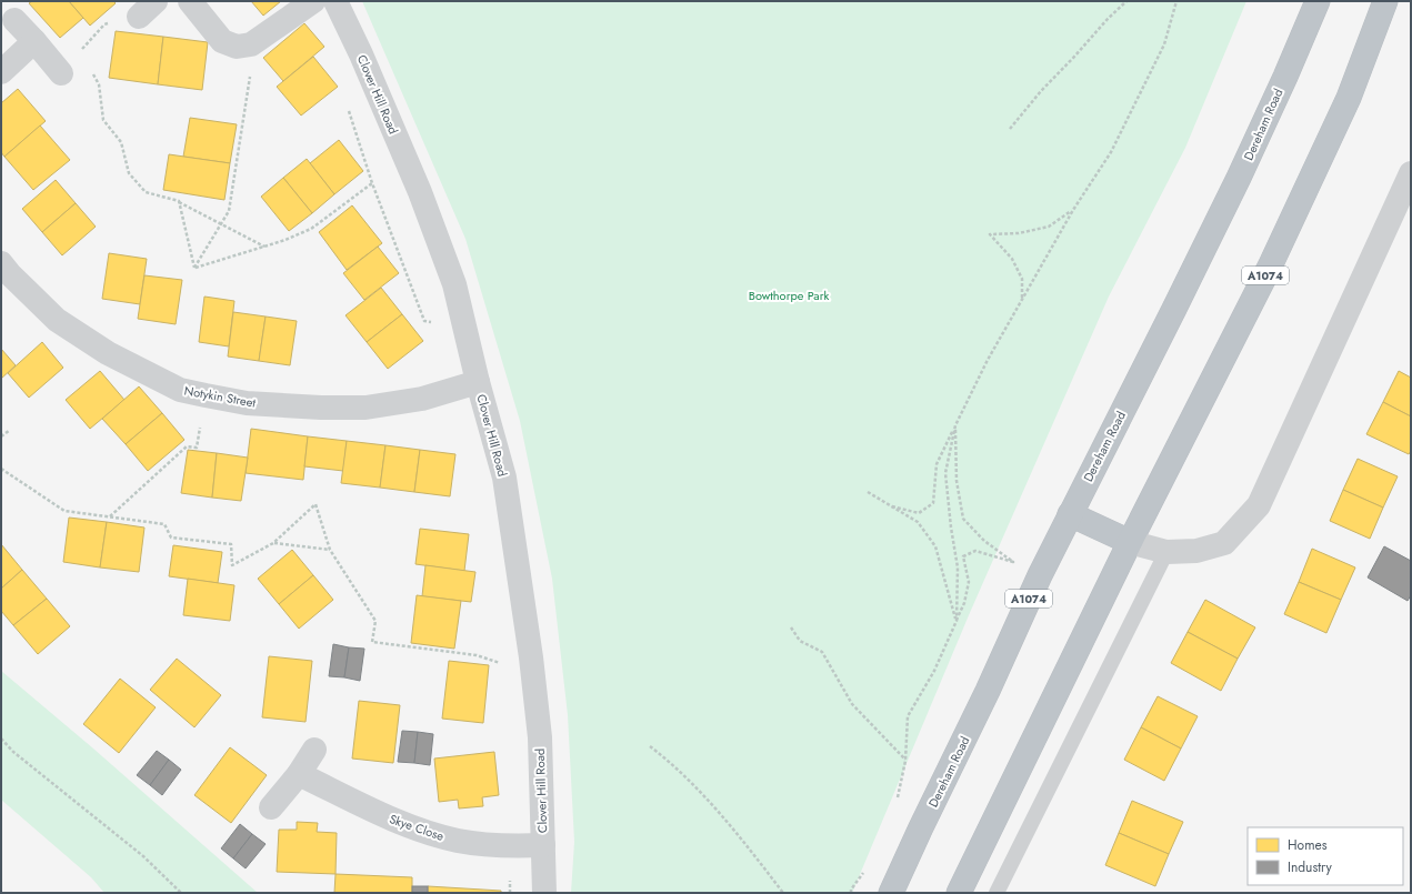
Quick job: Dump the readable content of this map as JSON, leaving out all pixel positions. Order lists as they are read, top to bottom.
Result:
{
  "streets": {
    "highway": ["Dereham Road", "A1074"],
    "street": ["Clover Hill Road", "Notykin Street", "Skye Close"]
  },
  "crossings": [
    ["Clover Hill Road", "Notykin Street"],
    ["Clover Hill Road", "Skye Close"]
  ],
  "parks": ["Bowthorpe Park"],
  "legend": ["Homes", "Industry"]
}
